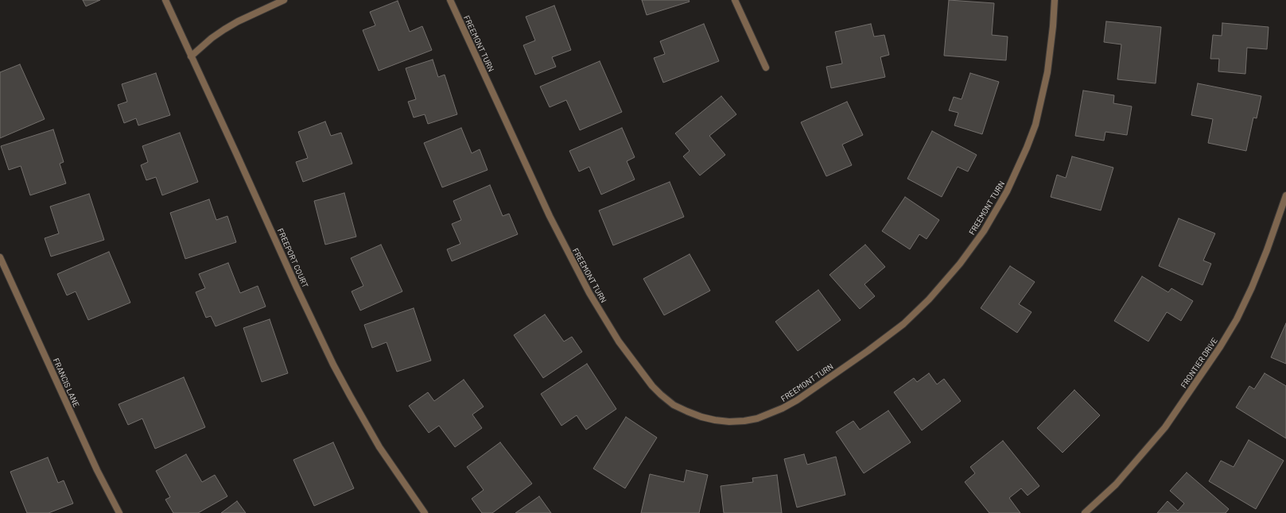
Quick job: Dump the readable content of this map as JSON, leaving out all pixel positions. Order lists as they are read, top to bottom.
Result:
{
  "streets": {
    "street": [
      "FREEMONT TURN",
      "FREEPORT COURT",
      "FRONTIER DRIVE",
      "FRANCIS LANE"
    ]
  }
}
